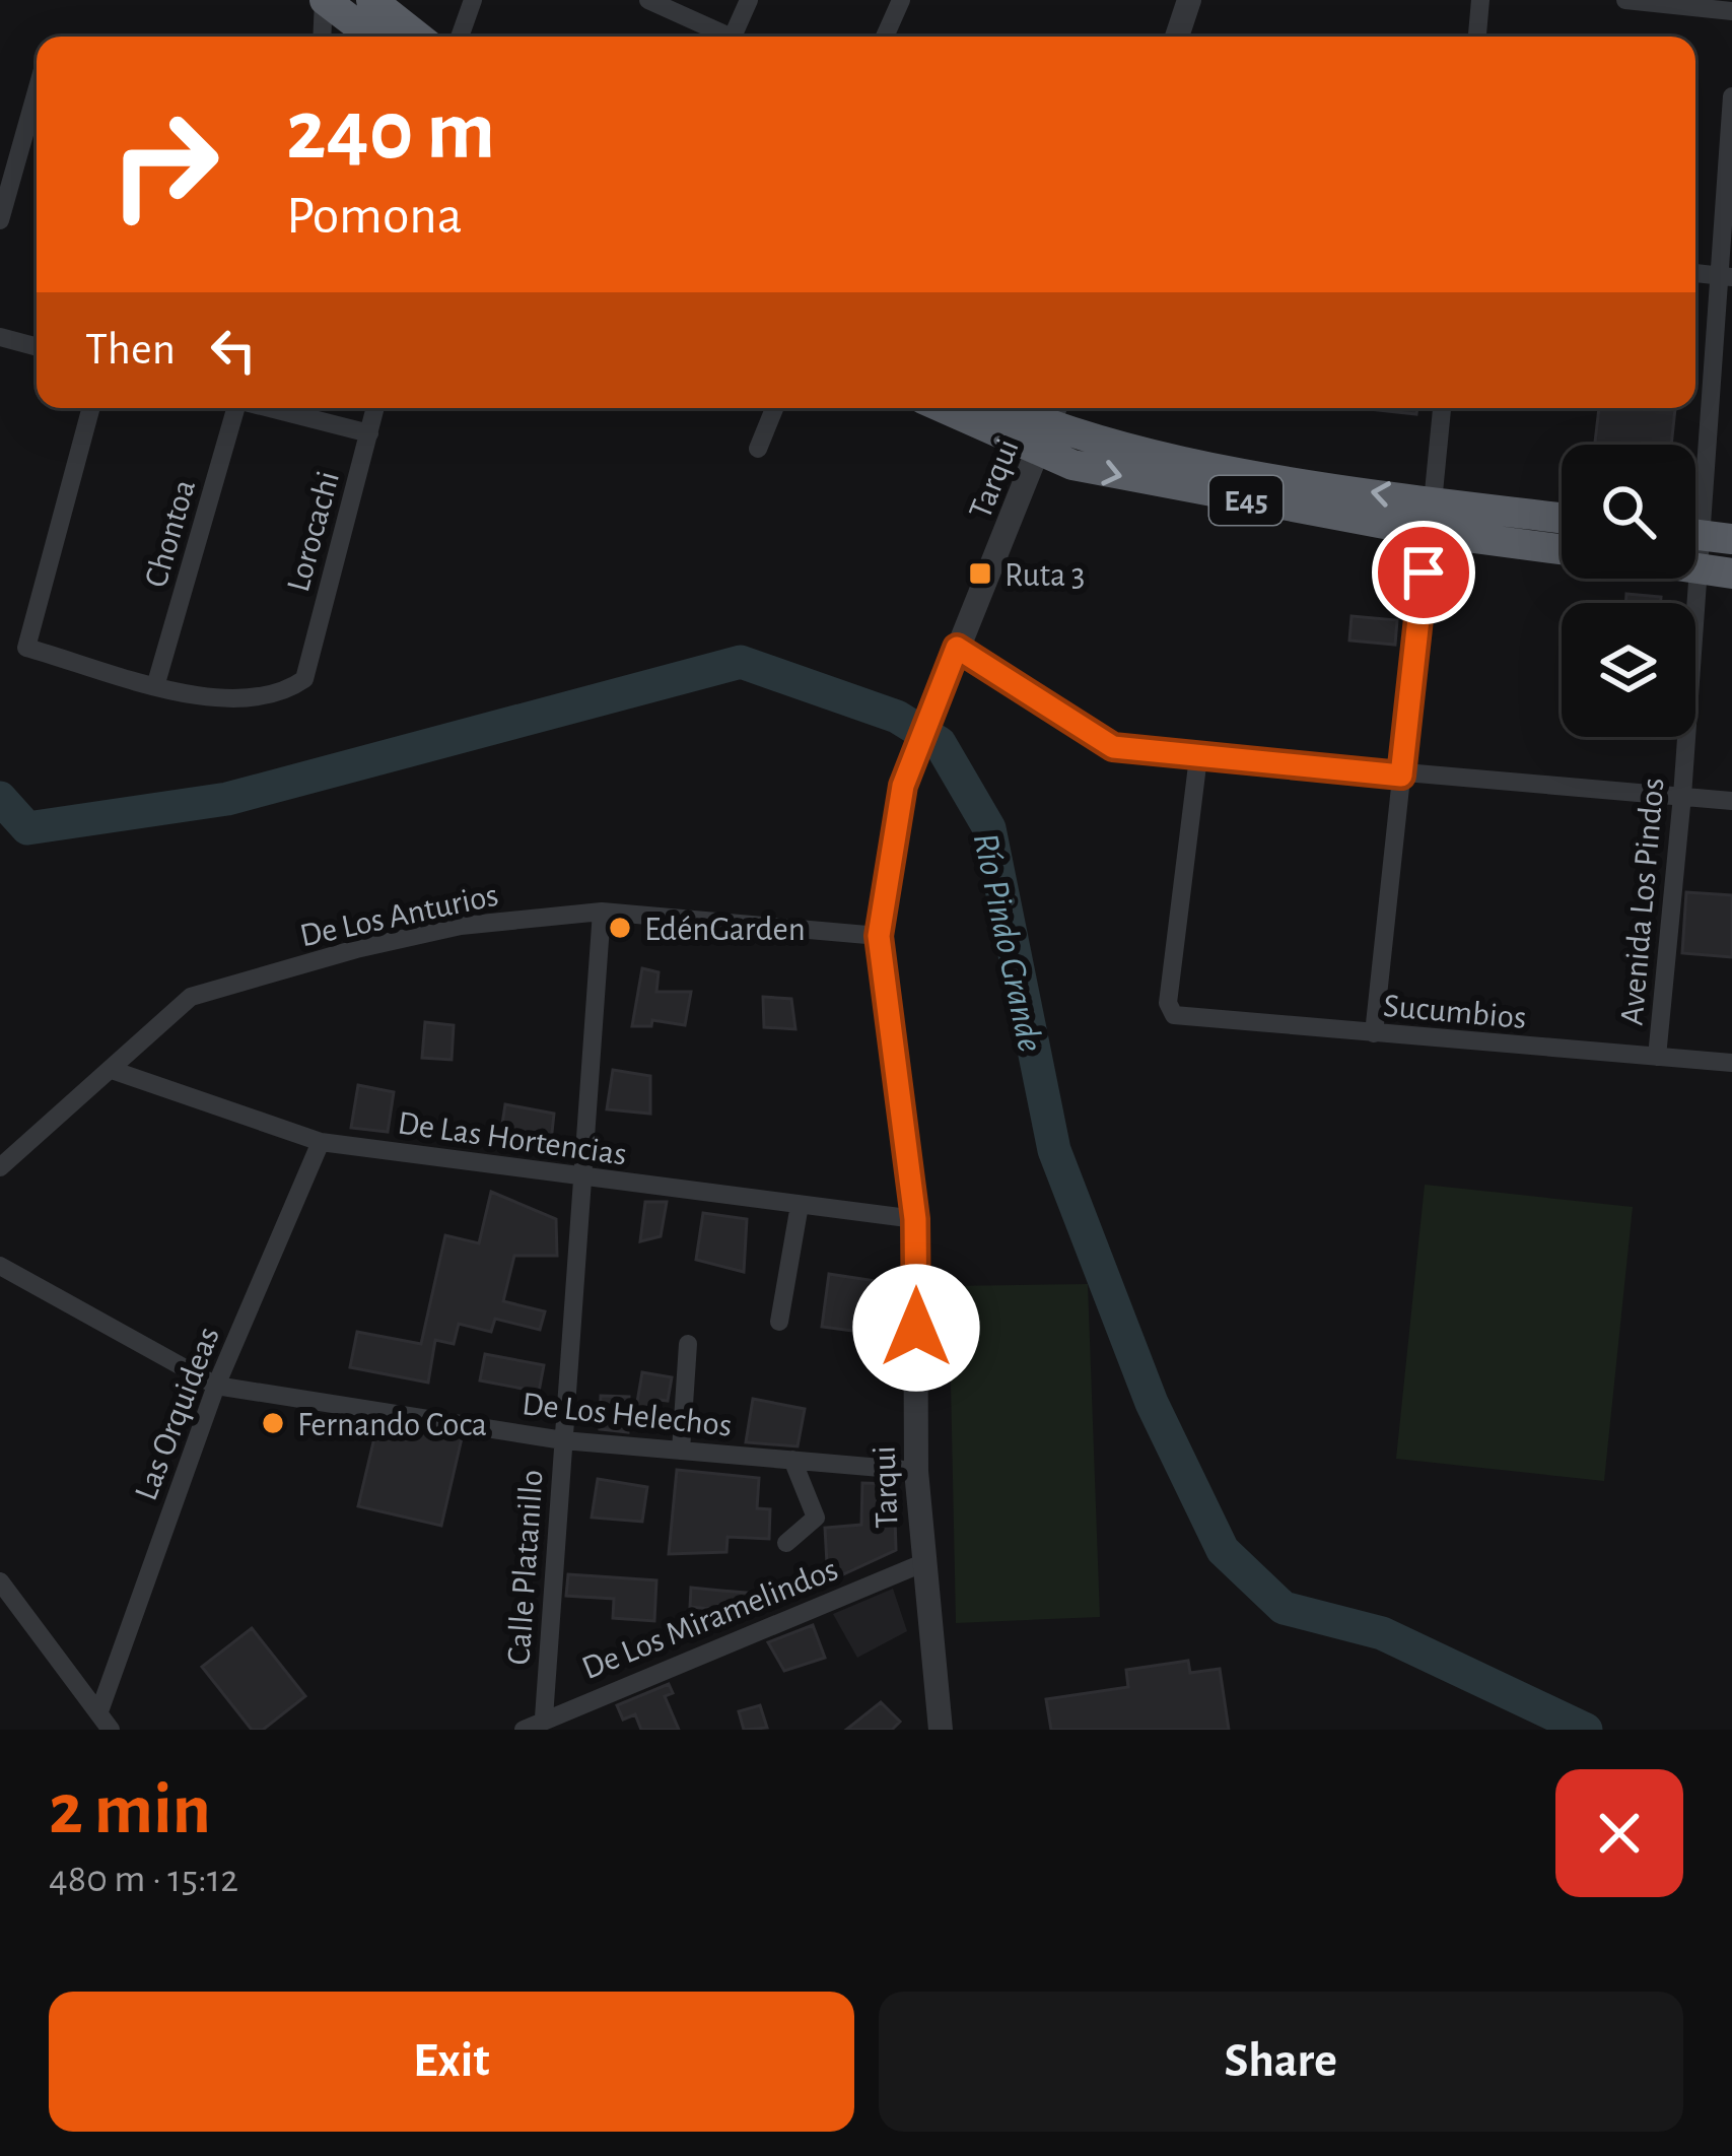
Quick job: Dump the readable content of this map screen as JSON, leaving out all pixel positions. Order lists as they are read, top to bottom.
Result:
{
  "streets": {
    "highway": ["E45"],
    "street": [
      "Tarqui",
      "Lorocachi",
      "Chontoa",
      "Avenida Los Pindos",
      "De Los Anturios",
      "Sucumbios",
      "De Las Hortencias",
      "Las Orquideas",
      "De Los Helechos",
      "Calle Platanillo",
      "De Los Miramelindos"
    ]
  },
  "crossings": [
    ["Tarqui", "E45"],
    ["Tarqui", "De Los Anturios"],
    ["Tarqui", "De Las Hortencias"],
    ["Tarqui", "De Los Helechos"],
    ["Tarqui", "De Los Miramelindos"],
    ["Lorocachi", "Chontoa"],
    ["Avenida Los Pindos", "Sucumbios"],
    ["De Los Anturios", "De Las Hortencias"],
    ["De Los Anturios", "Calle Platanillo"],
    ["De Las Hortencias", "Las Orquideas"],
    ["De Las Hortencias", "Calle Platanillo"],
    ["Las Orquideas", "De Los Helechos"],
    ["De Los Helechos", "Calle Platanillo"],
    ["Calle Platanillo", "De Los Miramelindos"]
  ],
  "water": ["Río Pindo Grande"],
  "places": {
    "transit": ["Ruta 3"],
    "other": ["EdénGarden", "Fernando Coca"]
  },
  "page": {
    "turn": ["240 m", "Pomona"],
    "then": "Then",
    "heading": ["2 min", "480 m · 15:12"],
    "buttons": ["Exit", "Share"]
  }
}
